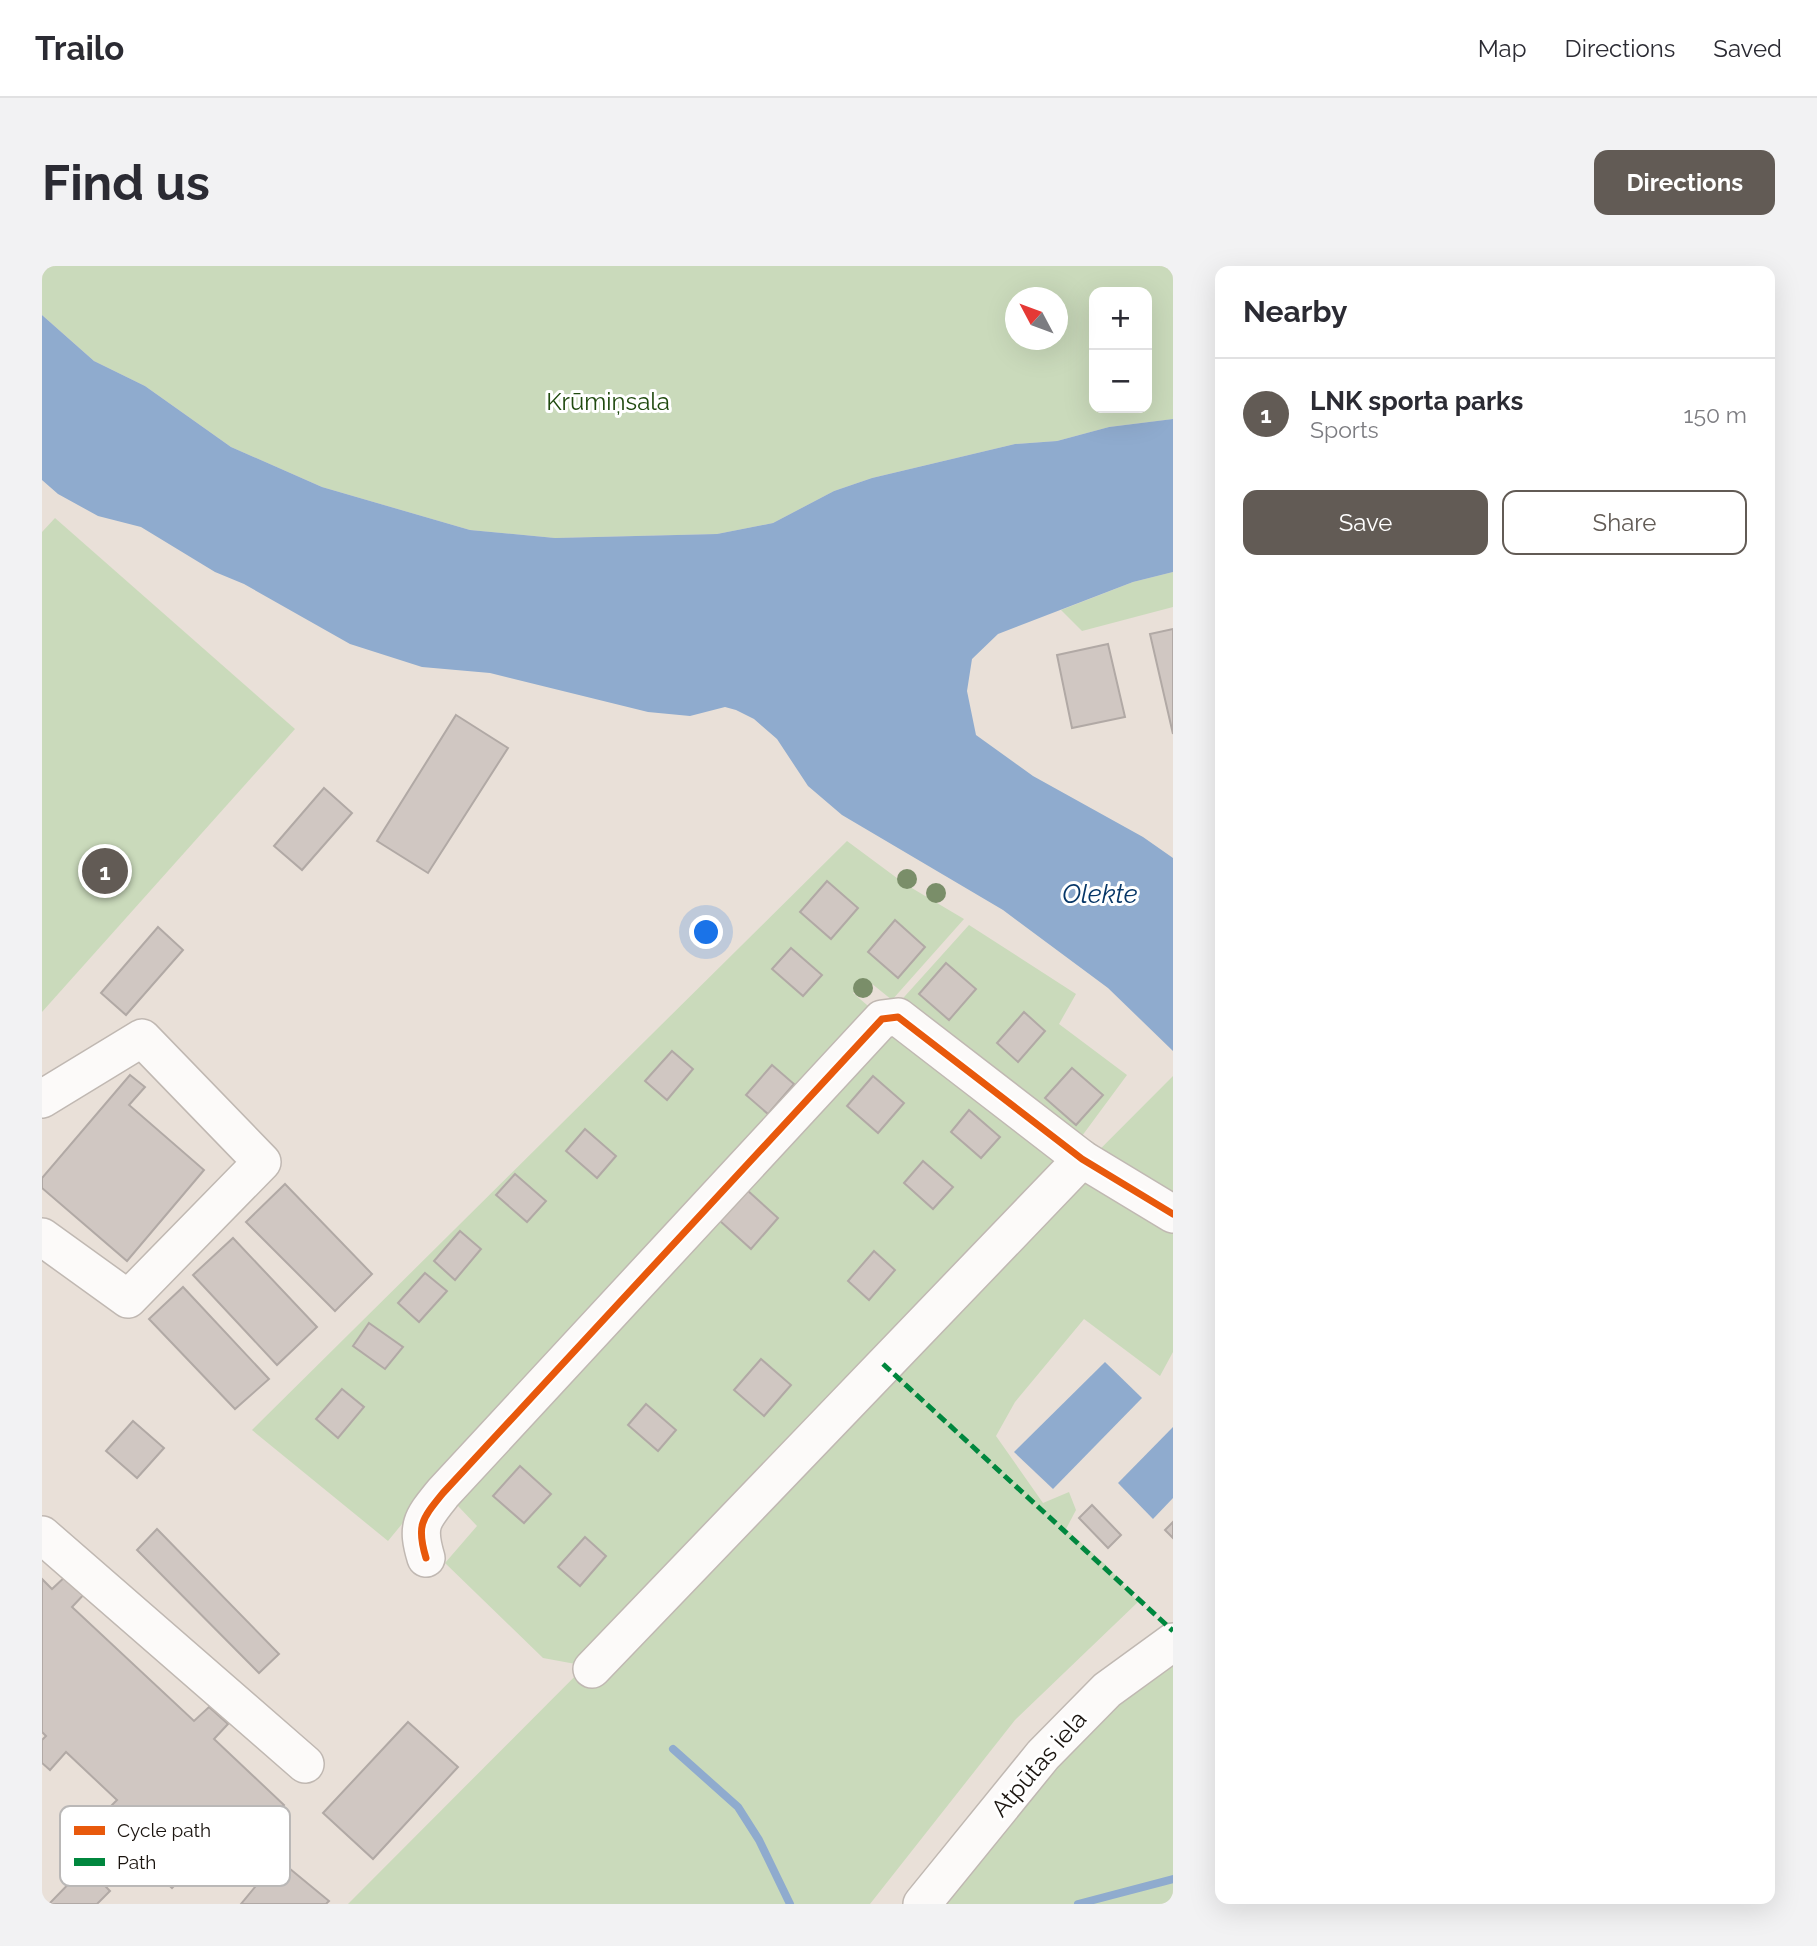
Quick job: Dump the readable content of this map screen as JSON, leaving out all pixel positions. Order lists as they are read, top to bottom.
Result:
{
  "streets": {
    "street": ["Atpūtas iela"]
  },
  "water": ["Olekte"],
  "parks": ["Krūmiņsala"],
  "legend": ["Cycle path", "Path"],
  "north": "top left",
  "page": {
    "header": "Trailo",
    "nav": ["Map", "Directions", "Saved"],
    "buttons": [
      "Directions",
      ["Save", "Share"]
    ],
    "title": "Find us",
    "heading": "Nearby",
    "map_buttons": ["+", "−"],
    "list": [
      {
        "mark": "1",
        "name": "LNK sporta parks",
        "note": "Sports",
        "value": "150 m"
      }
    ],
    "pins": "1"
  }
}
